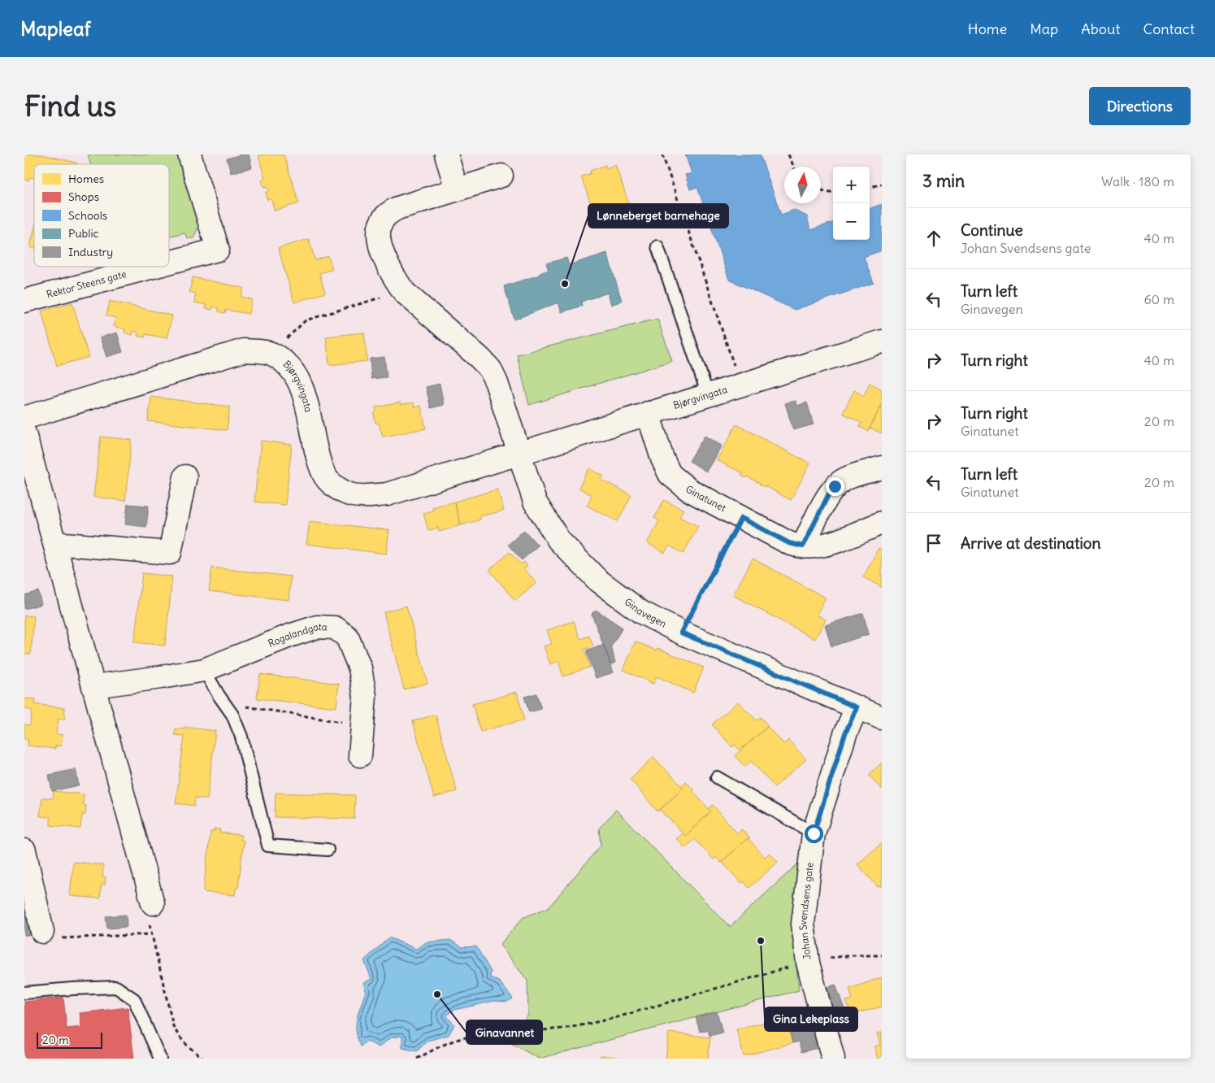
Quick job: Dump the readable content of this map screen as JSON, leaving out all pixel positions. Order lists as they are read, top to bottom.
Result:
{
  "streets": {
    "street": [
      "Rektor Steens gate",
      "Bjørgvingata",
      "Ginatunet",
      "Ginavegen",
      "Rogalandgata",
      "Johan Svendsens gate"
    ]
  },
  "crossings": [
    ["Bjørgvingata", "Ginatunet"],
    ["Bjørgvingata", "Ginavegen"],
    ["Ginavegen", "Johan Svendsens gate"]
  ],
  "places": ["Lønneberget barnehage", "Gina Lekeplass", "Ginavannet"],
  "legend": [
    "Homes",
    "Shops",
    "Schools",
    "Public",
    "Industry"
  ],
  "scale_bar": "20 m",
  "north": "top",
  "page": {
    "header": "Mapleaf",
    "nav": [
      "Home",
      "Map",
      "About",
      "Contact"
    ],
    "buttons": "Directions",
    "title": "Find us",
    "heading": ["3 min", "Walk · 180 m"],
    "map_buttons": ["+", "−"],
    "list": [
      ["Continue", "Johan Svendsens gate", "40 m"],
      ["Turn left", "Ginavegen", "60 m"],
      ["Turn right", "40 m"],
      ["Turn right", "Ginatunet", "20 m"],
      ["Turn left", "Ginatunet", "20 m"],
      "Arrive at destination"
    ],
    "scale": "20 m"
  }
}
